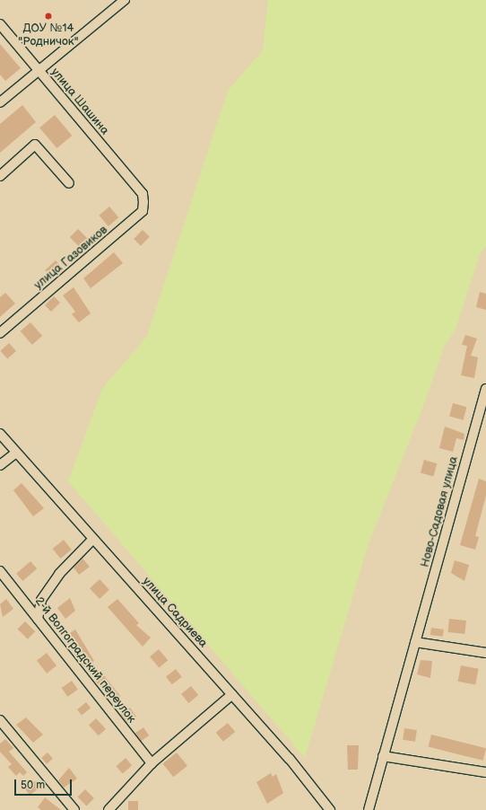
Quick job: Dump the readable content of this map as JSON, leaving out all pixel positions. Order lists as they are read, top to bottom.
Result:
{
  "streets": {
    "street": [
      "улица Шашина",
      "улица Газовиков",
      "Ново-Садовая улица",
      "улица Садриева",
      "2-й Волгоградский переулок"
    ]
  },
  "crossings": [
    ["улица Шашина", "улица Газовиков"]
  ],
  "places": ["ДОУ №14 \"Родничок\""],
  "scale_bar": "50 m"
}
